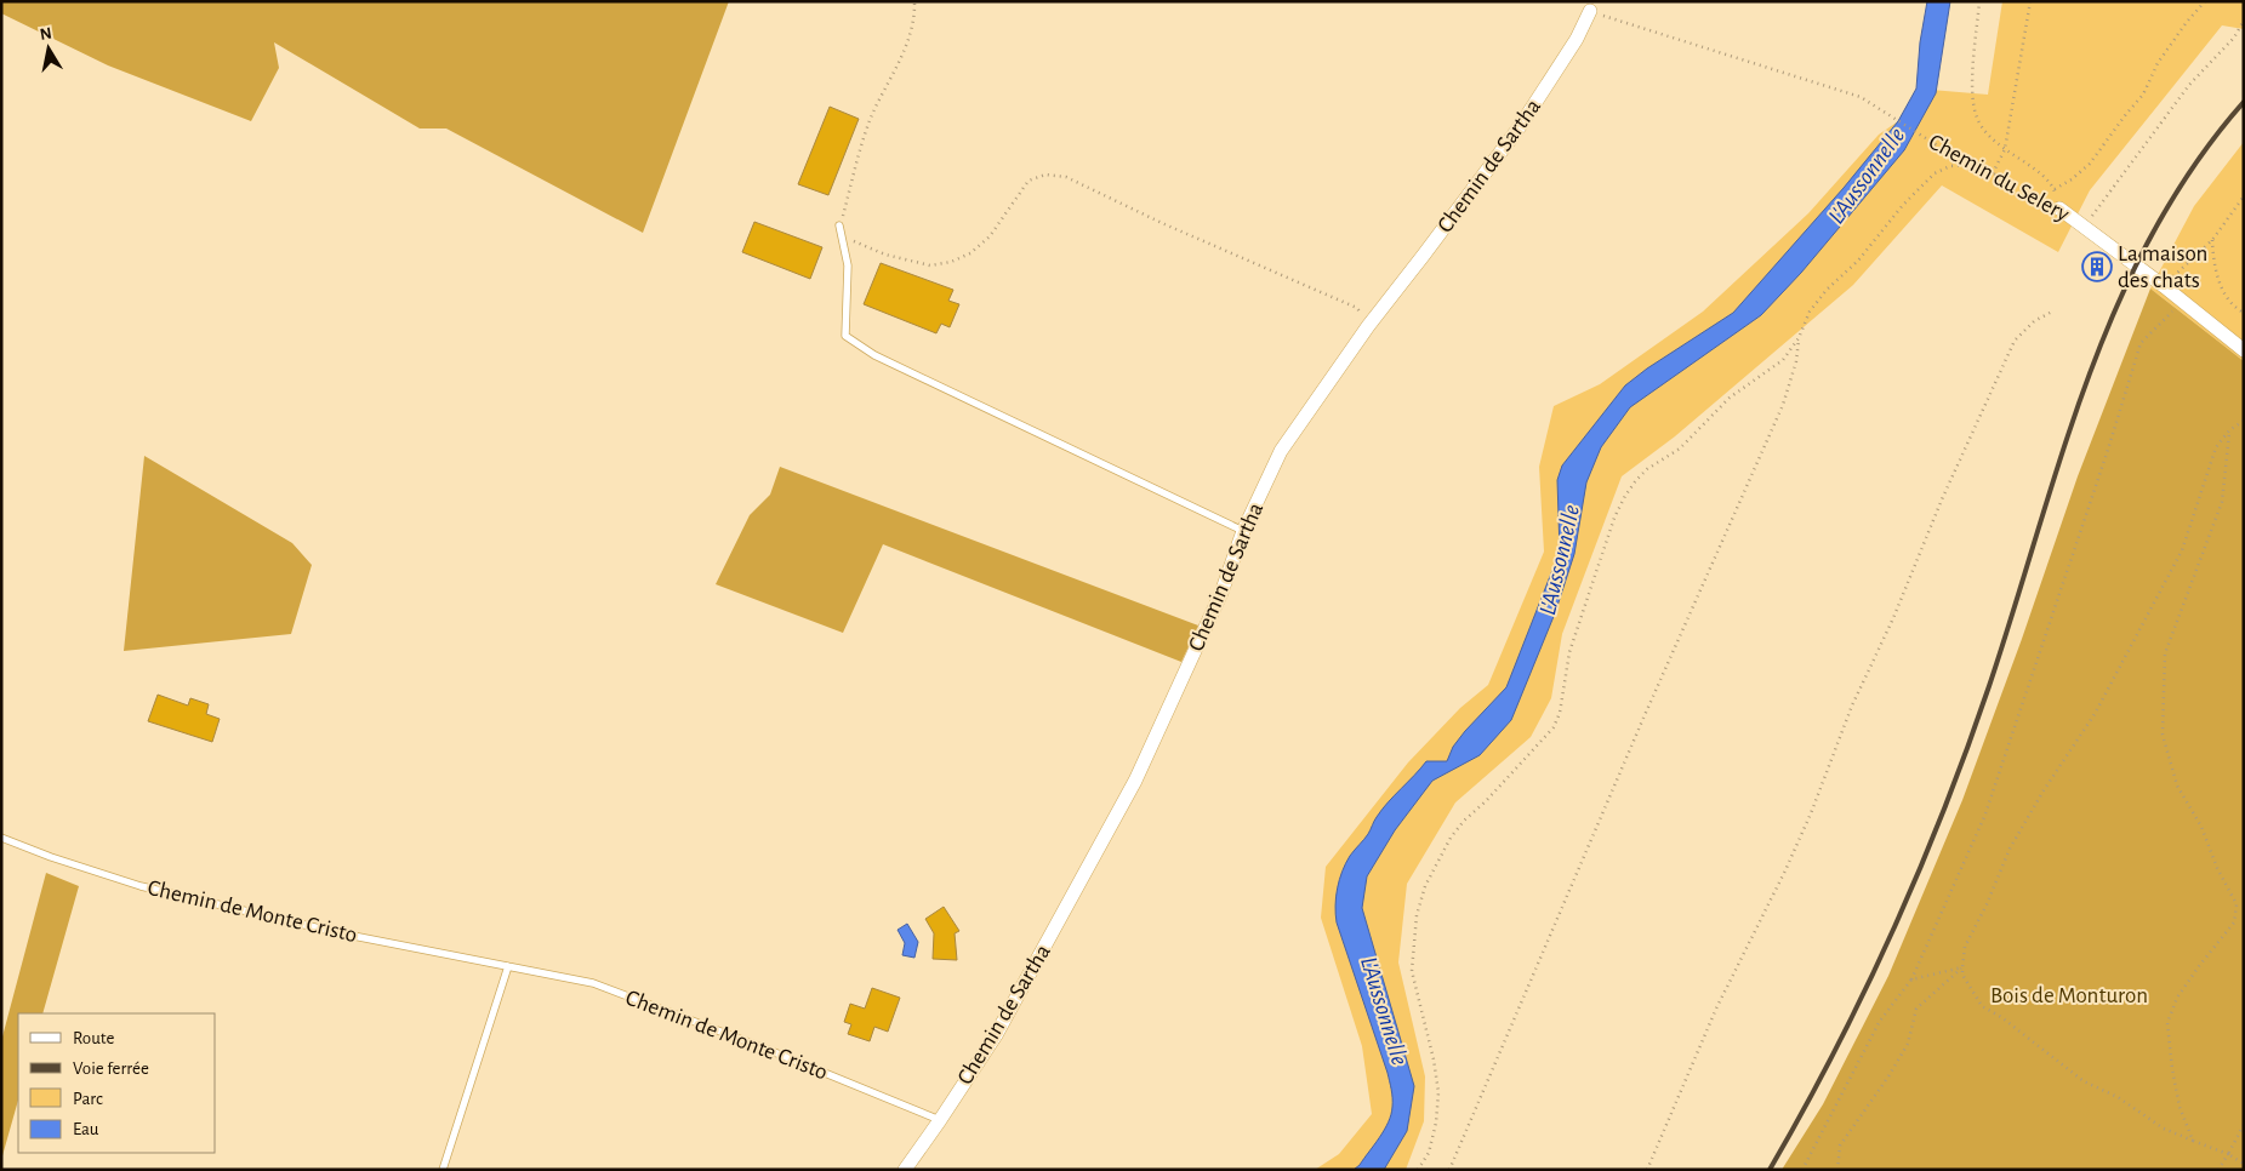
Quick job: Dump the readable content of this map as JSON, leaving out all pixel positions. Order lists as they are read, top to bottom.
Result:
{
  "streets": {
    "street": ["Chemin de Sartha", "Chemin du Selery"],
    "lane": ["Chemin de Monte Cristo"]
  },
  "crossings": [
    ["Chemin de Sartha", "Chemin du Selery"],
    ["Chemin de Sartha", "Chemin de Monte Cristo"]
  ],
  "water": ["L'Aussonnelle"],
  "parks": ["Bois de Monturon"],
  "places": {
    "building": ["La maison des chats"]
  },
  "legend": [
    "Route",
    "Voie ferrée",
    "Parc",
    "Eau"
  ],
  "north": "top"
}
